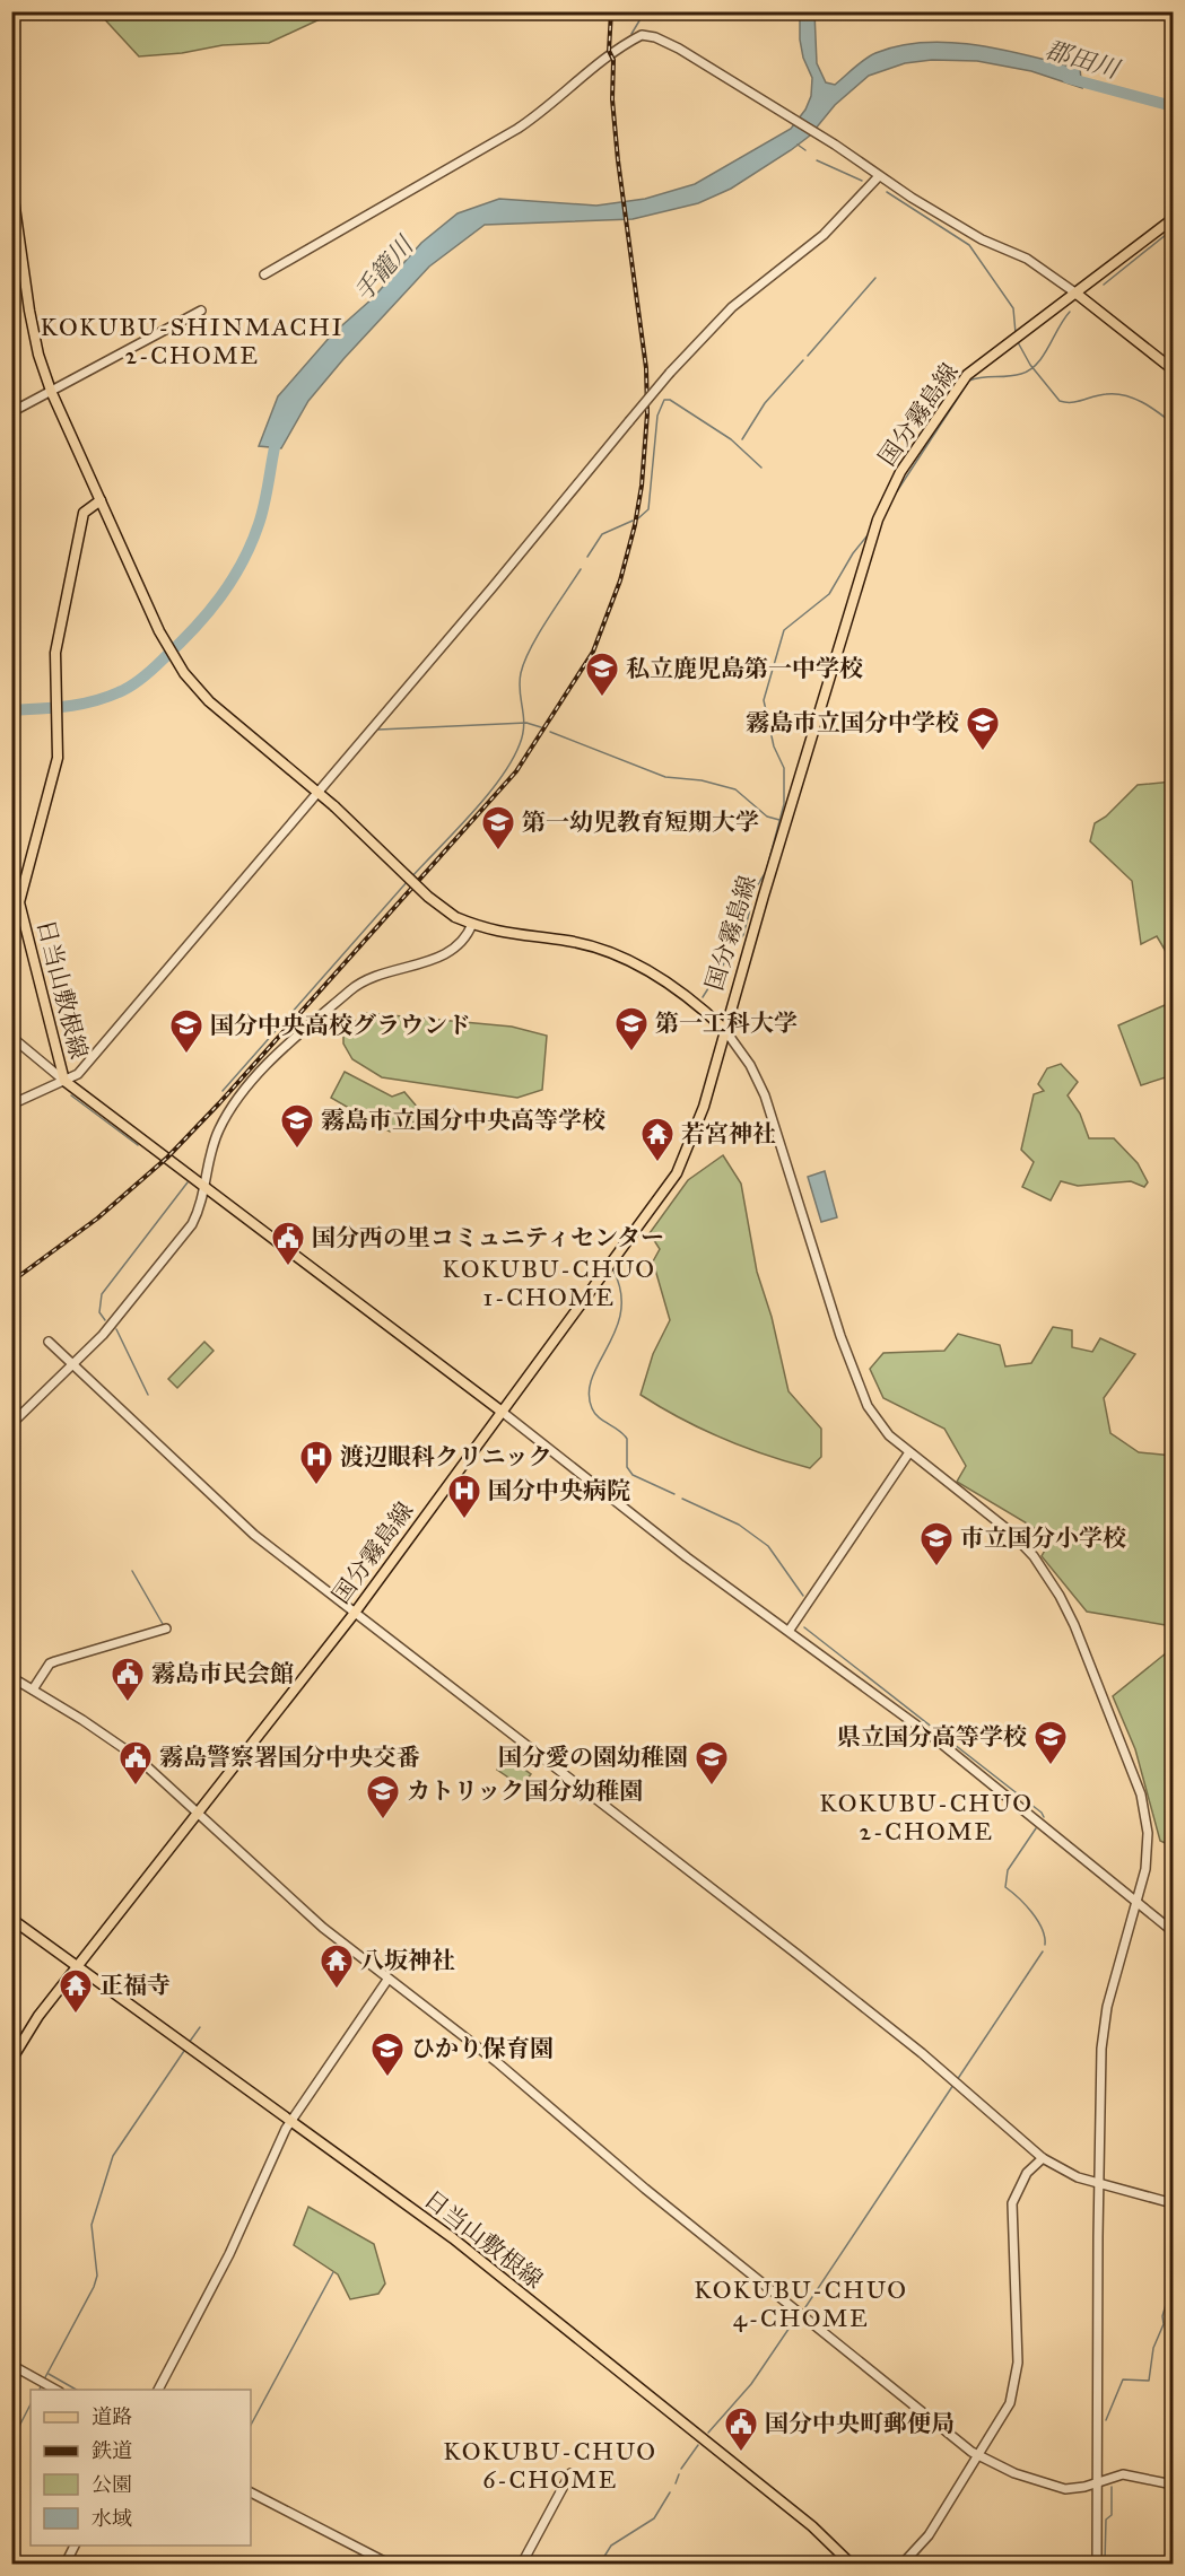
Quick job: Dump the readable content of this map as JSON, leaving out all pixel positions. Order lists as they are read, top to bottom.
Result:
{
  "streets": {
    "main road": ["国分霧島線", "日当山敷根線"]
  },
  "crossings": [
    ["国分霧島線", "日当山敷根線"]
  ],
  "districts": [
    "KOKUBU-SHINMACHI 2-CHOME",
    "KOKUBU-CHUO 1-CHOME",
    "KOKUBU-CHUO 2-CHOME",
    "KOKUBU-CHUO 4-CHOME",
    "KOKUBU-CHUO 6-CHOME"
  ],
  "water": ["郡田川", "手籠川"],
  "places": {
    "school or university": [
      "私立鹿児島第一中学校",
      "霧島市立国分中学校",
      "第一幼児教育短期大学",
      "第一工科大学",
      "国分中央高校グラウンド",
      "霧島市立国分中央高等学校",
      "市立国分小学校",
      "県立国分高等学校",
      "国分愛の園幼稚園",
      "カトリック国分幼稚園",
      "ひかり保育園"
    ],
    "temple": ["若宮神社", "八坂神社", "正福寺"],
    "public building": [
      "国分西の里コミュニティセンター",
      "霧島市民会館",
      "霧島警察署国分中央交番",
      "国分中央町郵便局"
    ],
    "hospital": ["渡辺眼科クリニック", "国分中央病院"]
  },
  "legend": [
    "道路",
    "鉄道",
    "公園",
    "水域"
  ]
}
